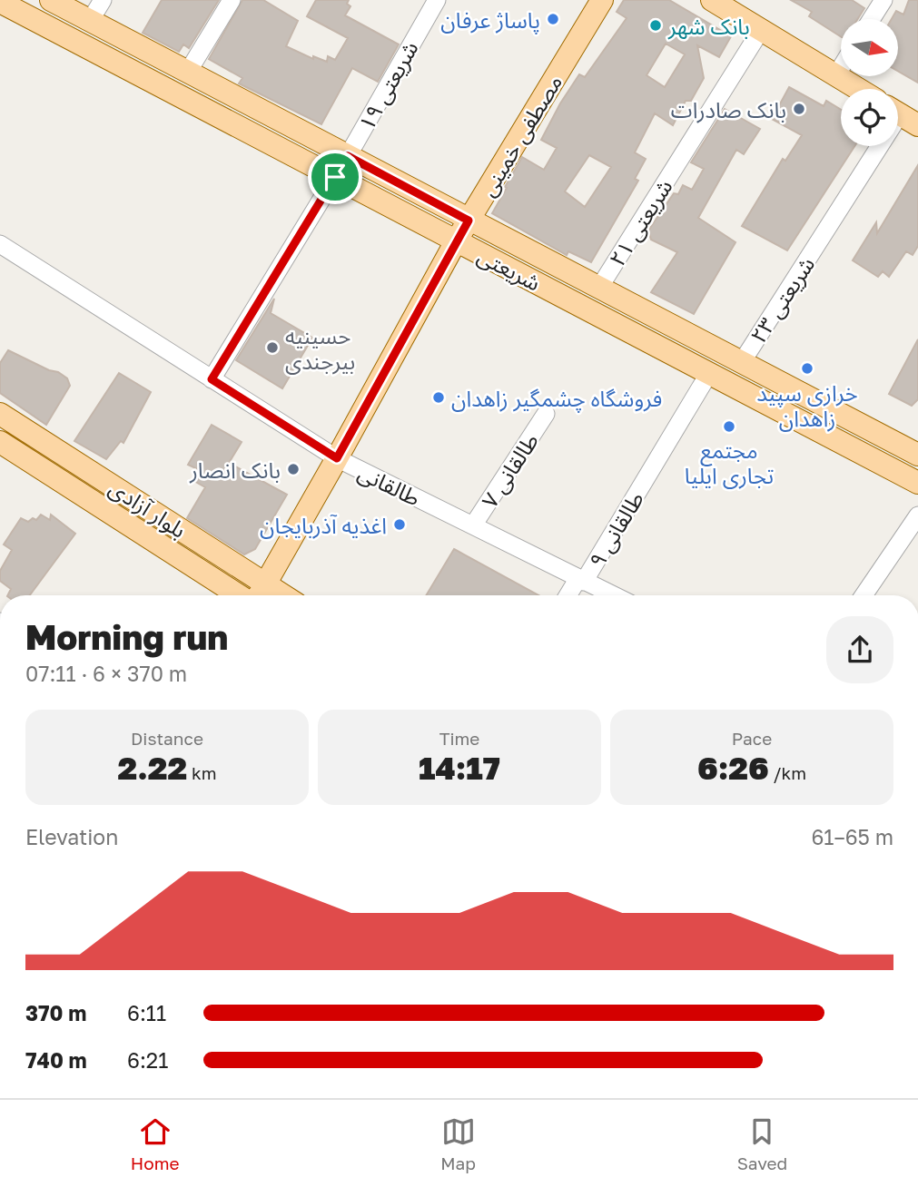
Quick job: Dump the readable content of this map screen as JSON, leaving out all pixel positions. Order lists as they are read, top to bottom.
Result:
{
  "streets": {
    "main road": ["مصطفی خمینی", "شریعتی", "بلوار آزادی"],
    "street": [
      "شریعتی ۱۹",
      "شریعتی ۲۱",
      "شریعتی ۲۳",
      "طالقانی ۷",
      "طالقانی",
      "طالقانی ۹"
    ]
  },
  "crossings": [
    ["شریعتی ۱۹", "شریعتی"],
    ["شریعتی ۱۹", "طالقانی"],
    ["مصطفی خمینی", "شریعتی"],
    ["مصطفی خمینی", "طالقانی"],
    ["مصطفی خمینی", "بلوار آزادی"],
    ["شریعتی ۲۱", "شریعتی"],
    ["شریعتی", "شریعتی ۲۳"],
    ["شریعتی", "طالقانی ۹"],
    ["طالقانی ۷", "طالقانی"],
    ["طالقانی", "طالقانی ۹"]
  ],
  "places": [
    "پاساژ عرفان",
    "بانک شهر",
    "بانک صادرات",
    "حسینیه بیرجندی",
    "خرازی سپید زاهدان",
    "فروشگاه چشمگیر زاهدان",
    "مجتمع تجاری ایلیا",
    "بانک انصار",
    "اغذیه آذربایجان"
  ],
  "north": "right",
  "page": {
    "heading": ["Morning run", "07:11 · 6 × 370 m"],
    "stats": [
      ["Distance", "2.22 km"],
      ["Time", "14:17"],
      ["Pace", "6:26 /km"]
    ],
    "chart": ["Elevation", "61–65 m"],
    "list": [
      {
        "name": "370 m",
        "note": "6:11"
      },
      {
        "name": "740 m",
        "note": "6:21"
      }
    ],
    "tabs": ["Home", "Map", "Saved"]
  }
}
